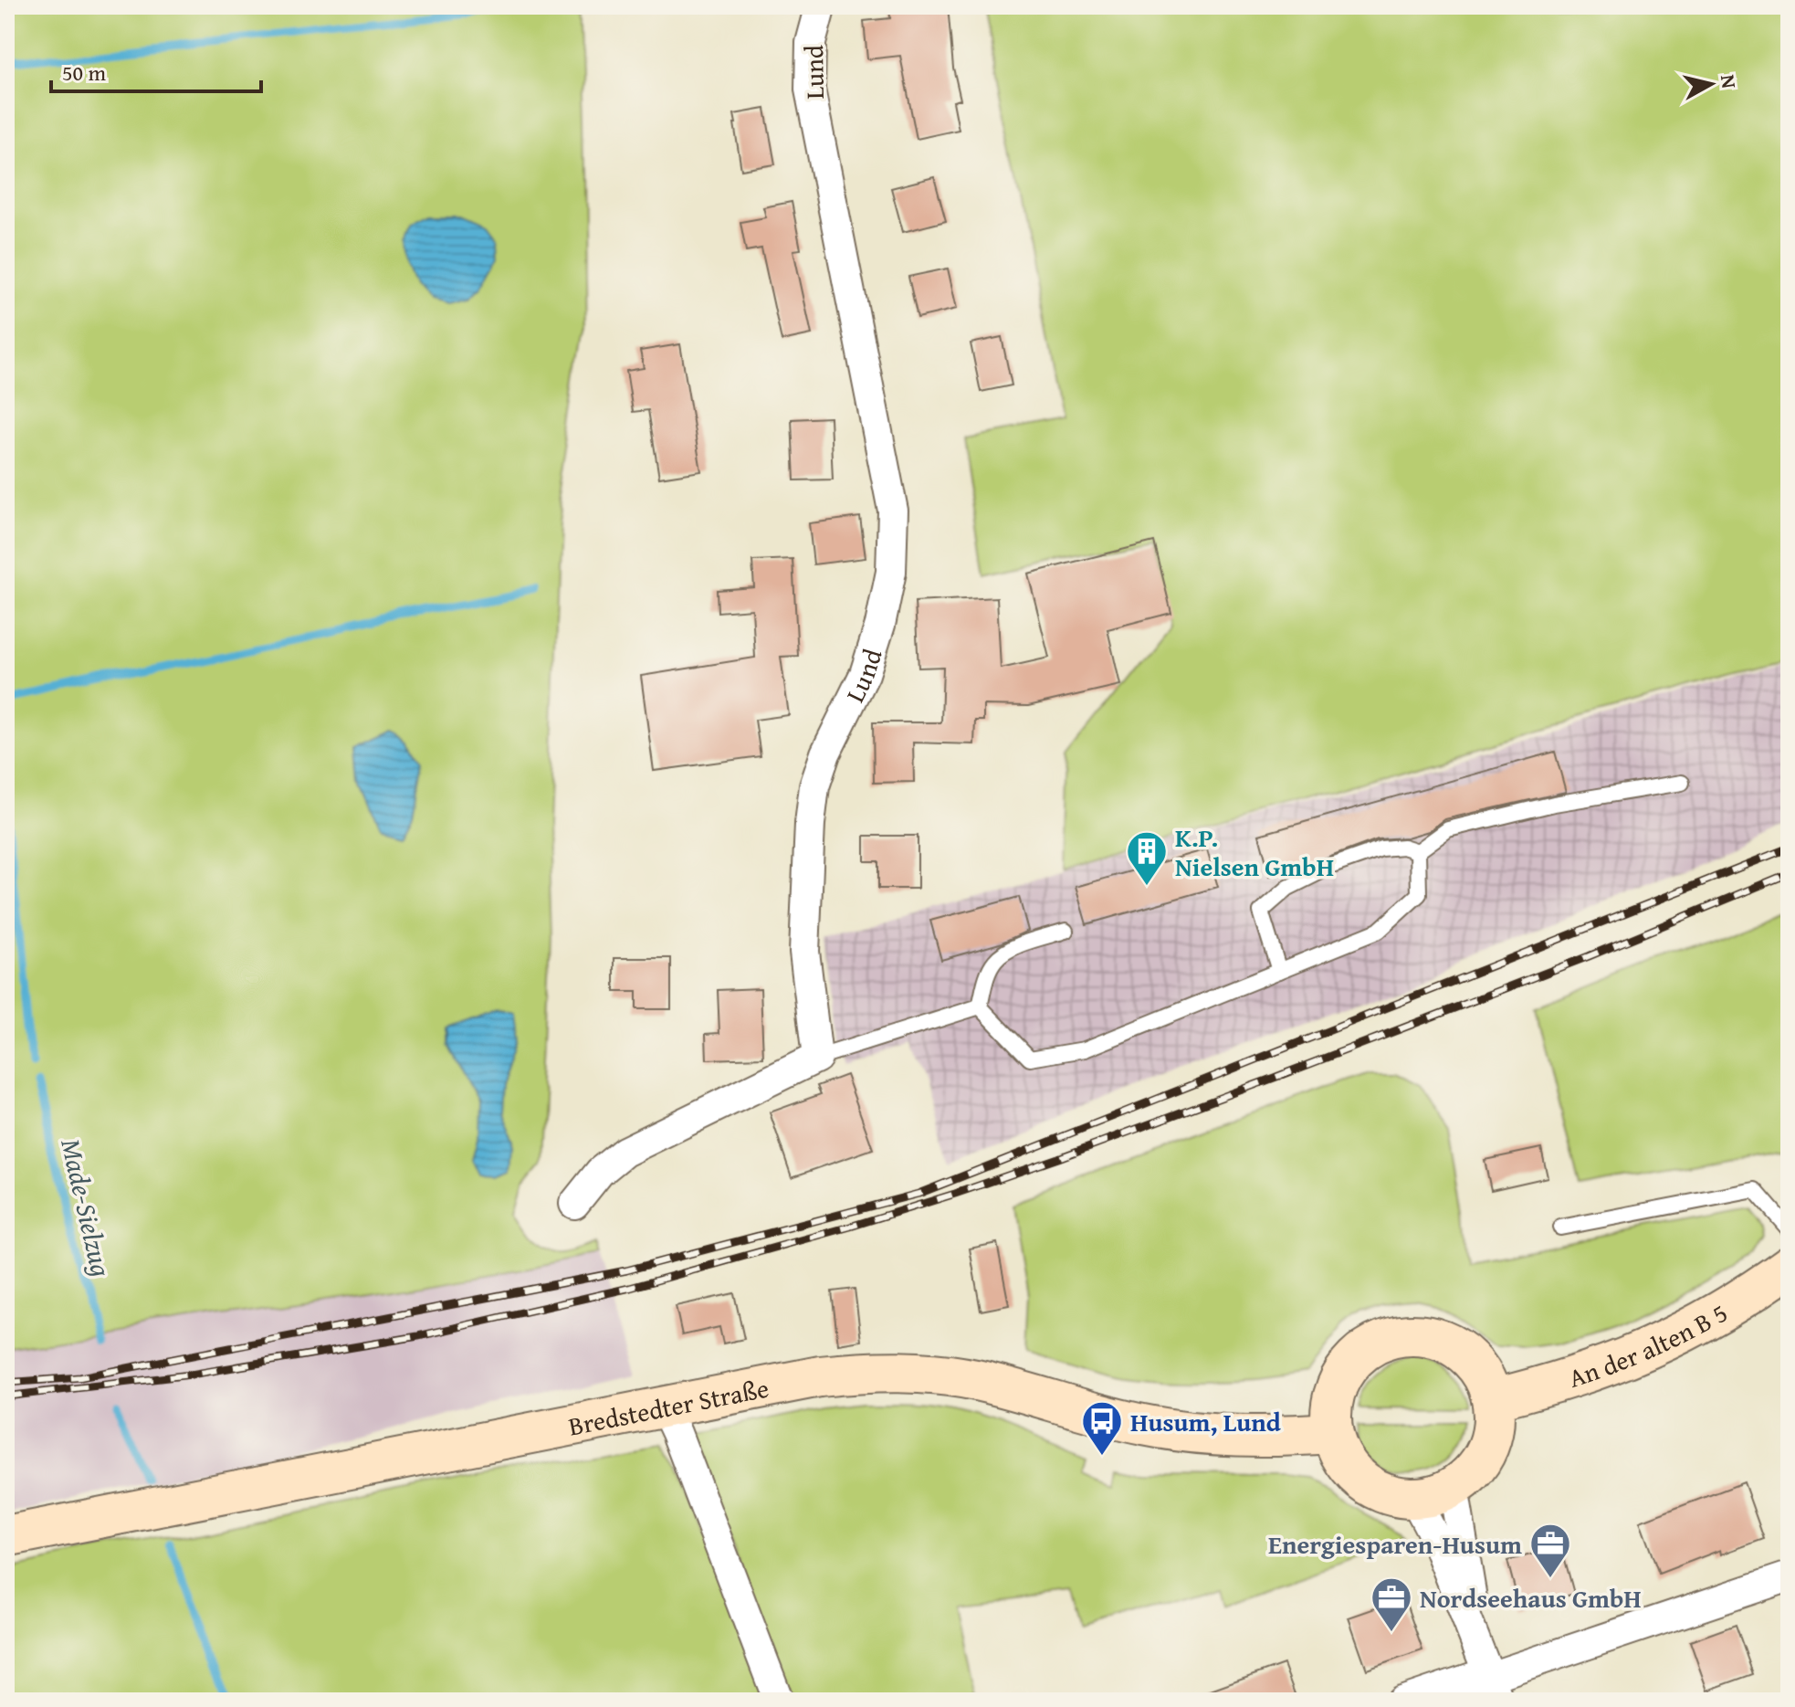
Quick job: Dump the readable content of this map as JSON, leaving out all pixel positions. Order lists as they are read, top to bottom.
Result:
{
  "streets": {
    "main road": ["An der alten B 5", "Bredstedter Straße"],
    "street": ["Lund"]
  },
  "crossings": [
    ["An der alten B 5", "Bredstedter Straße"]
  ],
  "water": ["Made-Sielzug"],
  "places": {
    "building": ["K.P. Nielsen GmbH"],
    "bus stop": ["Husum, Lund"],
    "office": ["Energiesparen-Husum", "Nordseehaus GmbH"]
  },
  "scale_bar": "50 m",
  "north": "right"
}
